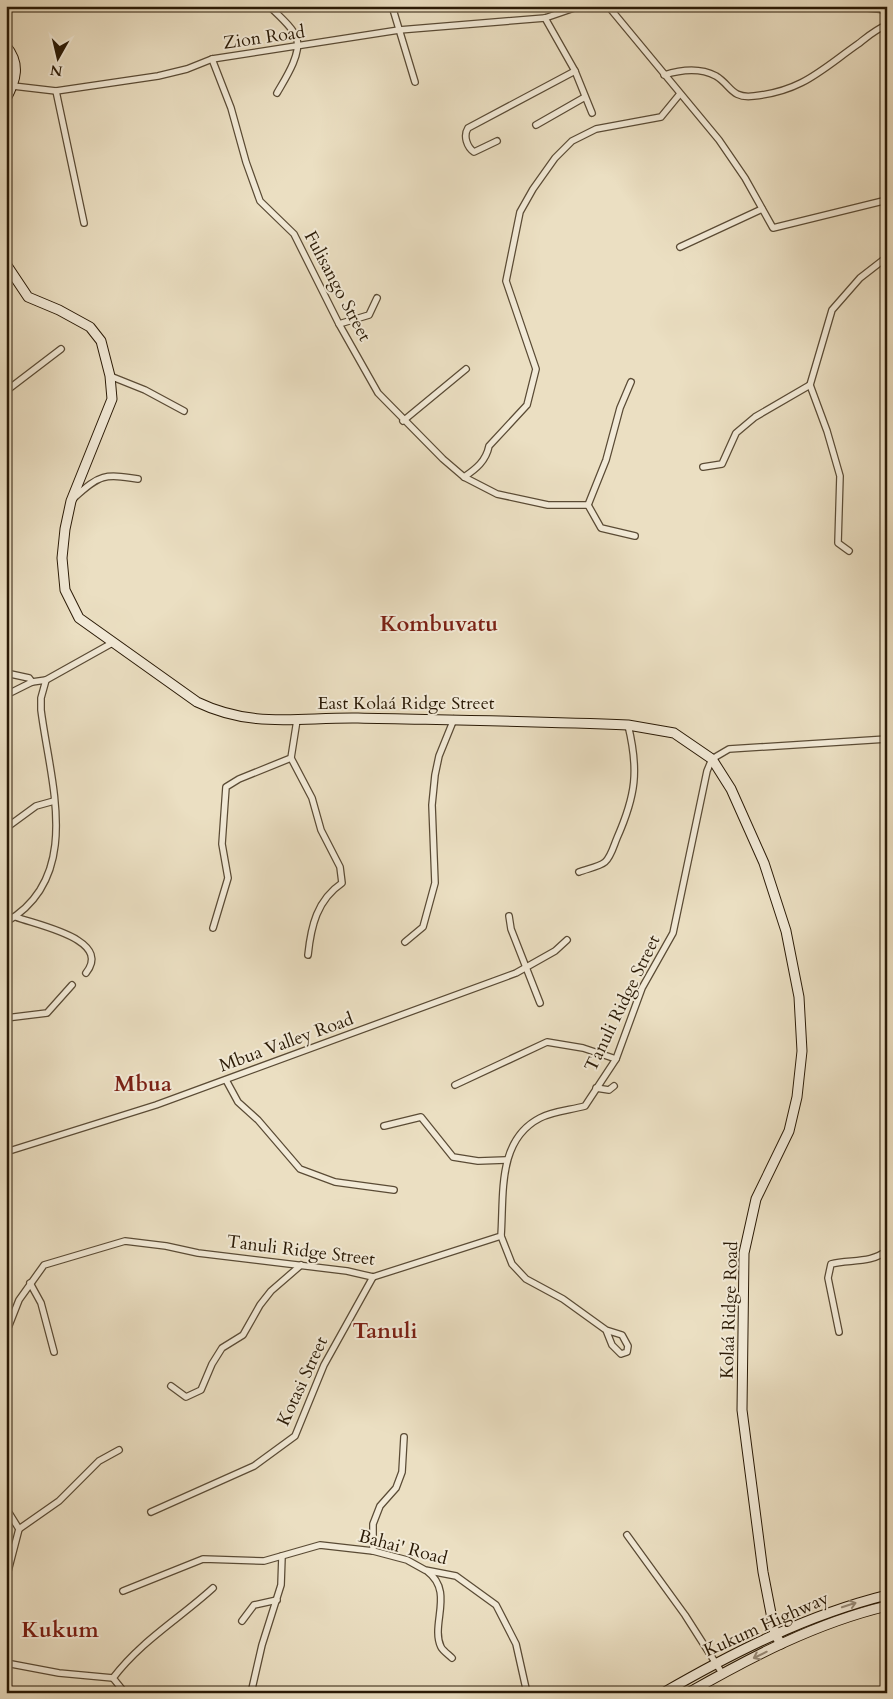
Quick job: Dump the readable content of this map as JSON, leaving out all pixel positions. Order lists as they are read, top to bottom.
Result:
{
  "streets": {
    "street": [
      "Zion Road",
      "Fulisango Street",
      "East Kolaá Ridge Street",
      "Tanuli Ridge Street",
      "Mbua Valley Road",
      "Kolaá Ridge Road",
      "Kotasi Street",
      "Bahai' Road",
      "Kukum Highway"
    ]
  },
  "crossings": [
    ["Zion Road", "Fulisango Street"],
    ["East Kolaá Ridge Street", "Tanuli Ridge Street"],
    ["East Kolaá Ridge Street", "Kolaá Ridge Road"],
    ["Tanuli Ridge Street", "Kolaá Ridge Road"],
    ["Tanuli Ridge Street", "Kotasi Street"],
    ["Kolaá Ridge Road", "Kukum Highway"]
  ],
  "districts": [
    "Kombuvatu",
    "Mbua",
    "Tanuli",
    "Kukum"
  ],
  "north": "bottom"
}
